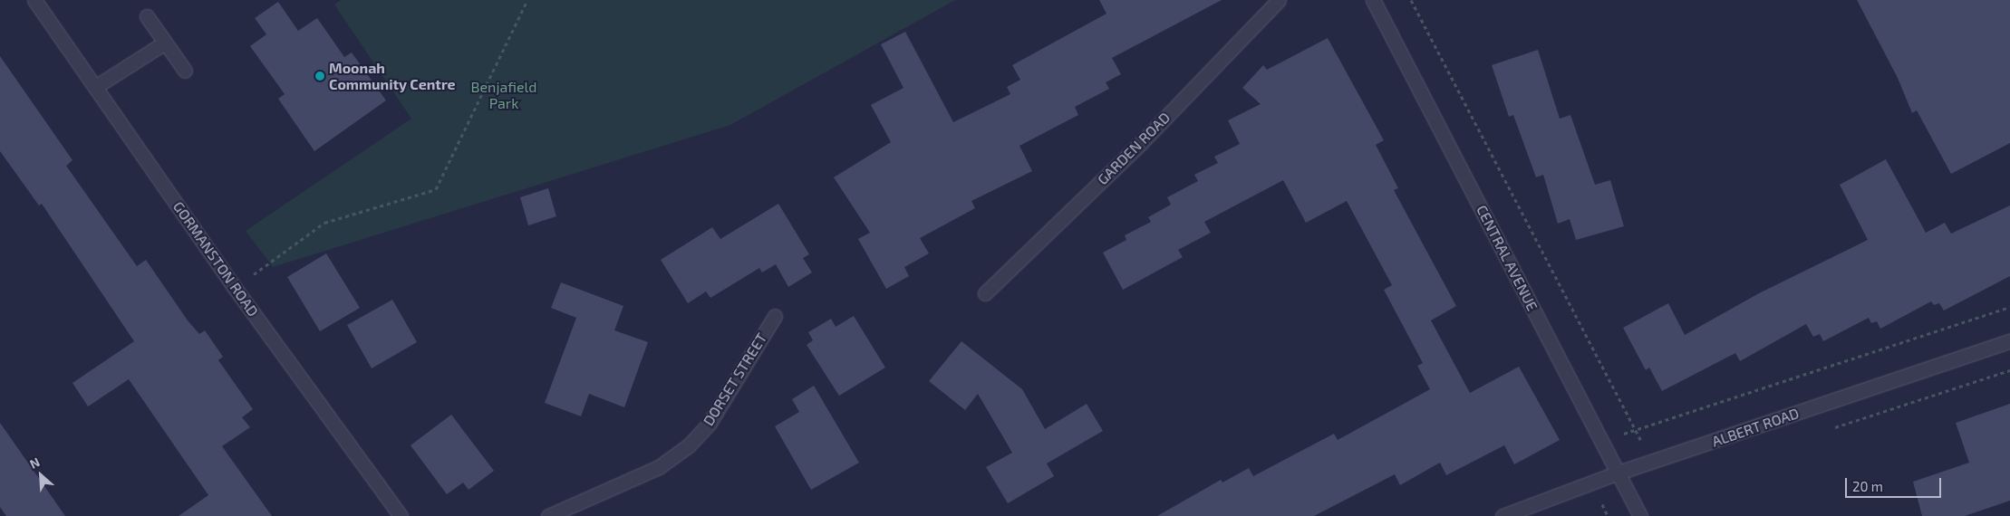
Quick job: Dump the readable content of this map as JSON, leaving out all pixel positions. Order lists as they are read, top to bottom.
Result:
{
  "streets": {
    "street": [
      "GARDEN ROAD",
      "CENTRAL AVENUE",
      "GORMANSTON ROAD",
      "DORSET STREET",
      "ALBERT ROAD"
    ]
  },
  "crossings": [
    ["CENTRAL AVENUE", "ALBERT ROAD"]
  ],
  "parks": ["Benjafield Park"],
  "places": ["Moonah Community Centre"],
  "scale_bar": "20 m",
  "north": "top left"
}
